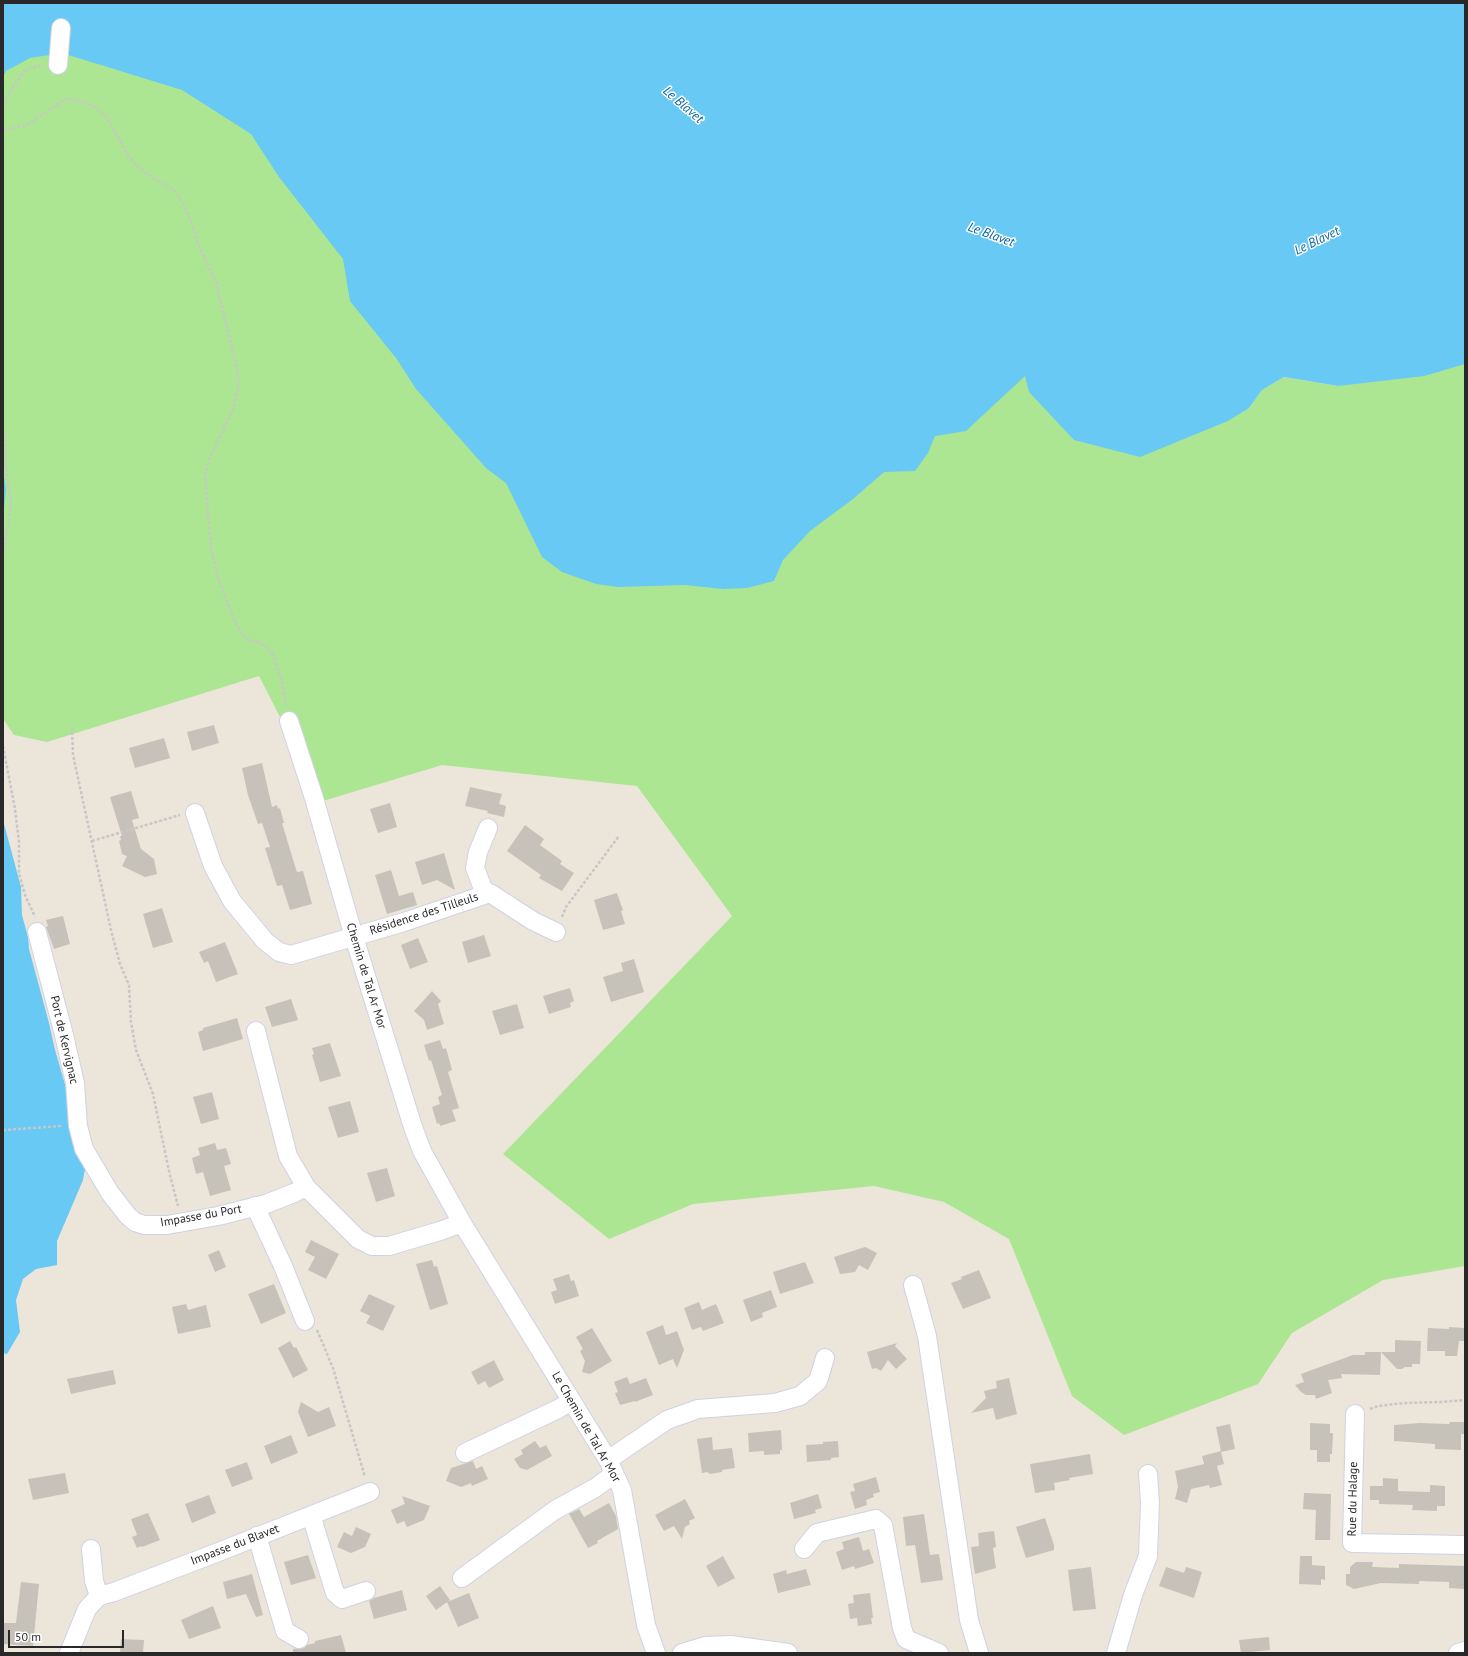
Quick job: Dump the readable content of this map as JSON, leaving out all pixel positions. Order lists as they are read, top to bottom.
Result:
{
  "streets": {
    "street": [
      "Résidence des Tilleuls",
      "Chemin de Tal Ar Mor",
      "Port de Kervignac",
      "Impasse du Port",
      "Le Chemin de Tal Ar Mor",
      "Rue du Halage",
      "Impasse du Blavet"
    ]
  },
  "crossings": [
    ["Résidence des Tilleuls", "Chemin de Tal Ar Mor"],
    ["Chemin de Tal Ar Mor", "Le Chemin de Tal Ar Mor"],
    ["Port de Kervignac", "Impasse du Port"]
  ],
  "water": ["Le Blavet"],
  "scale_bar": "50 m"
}
